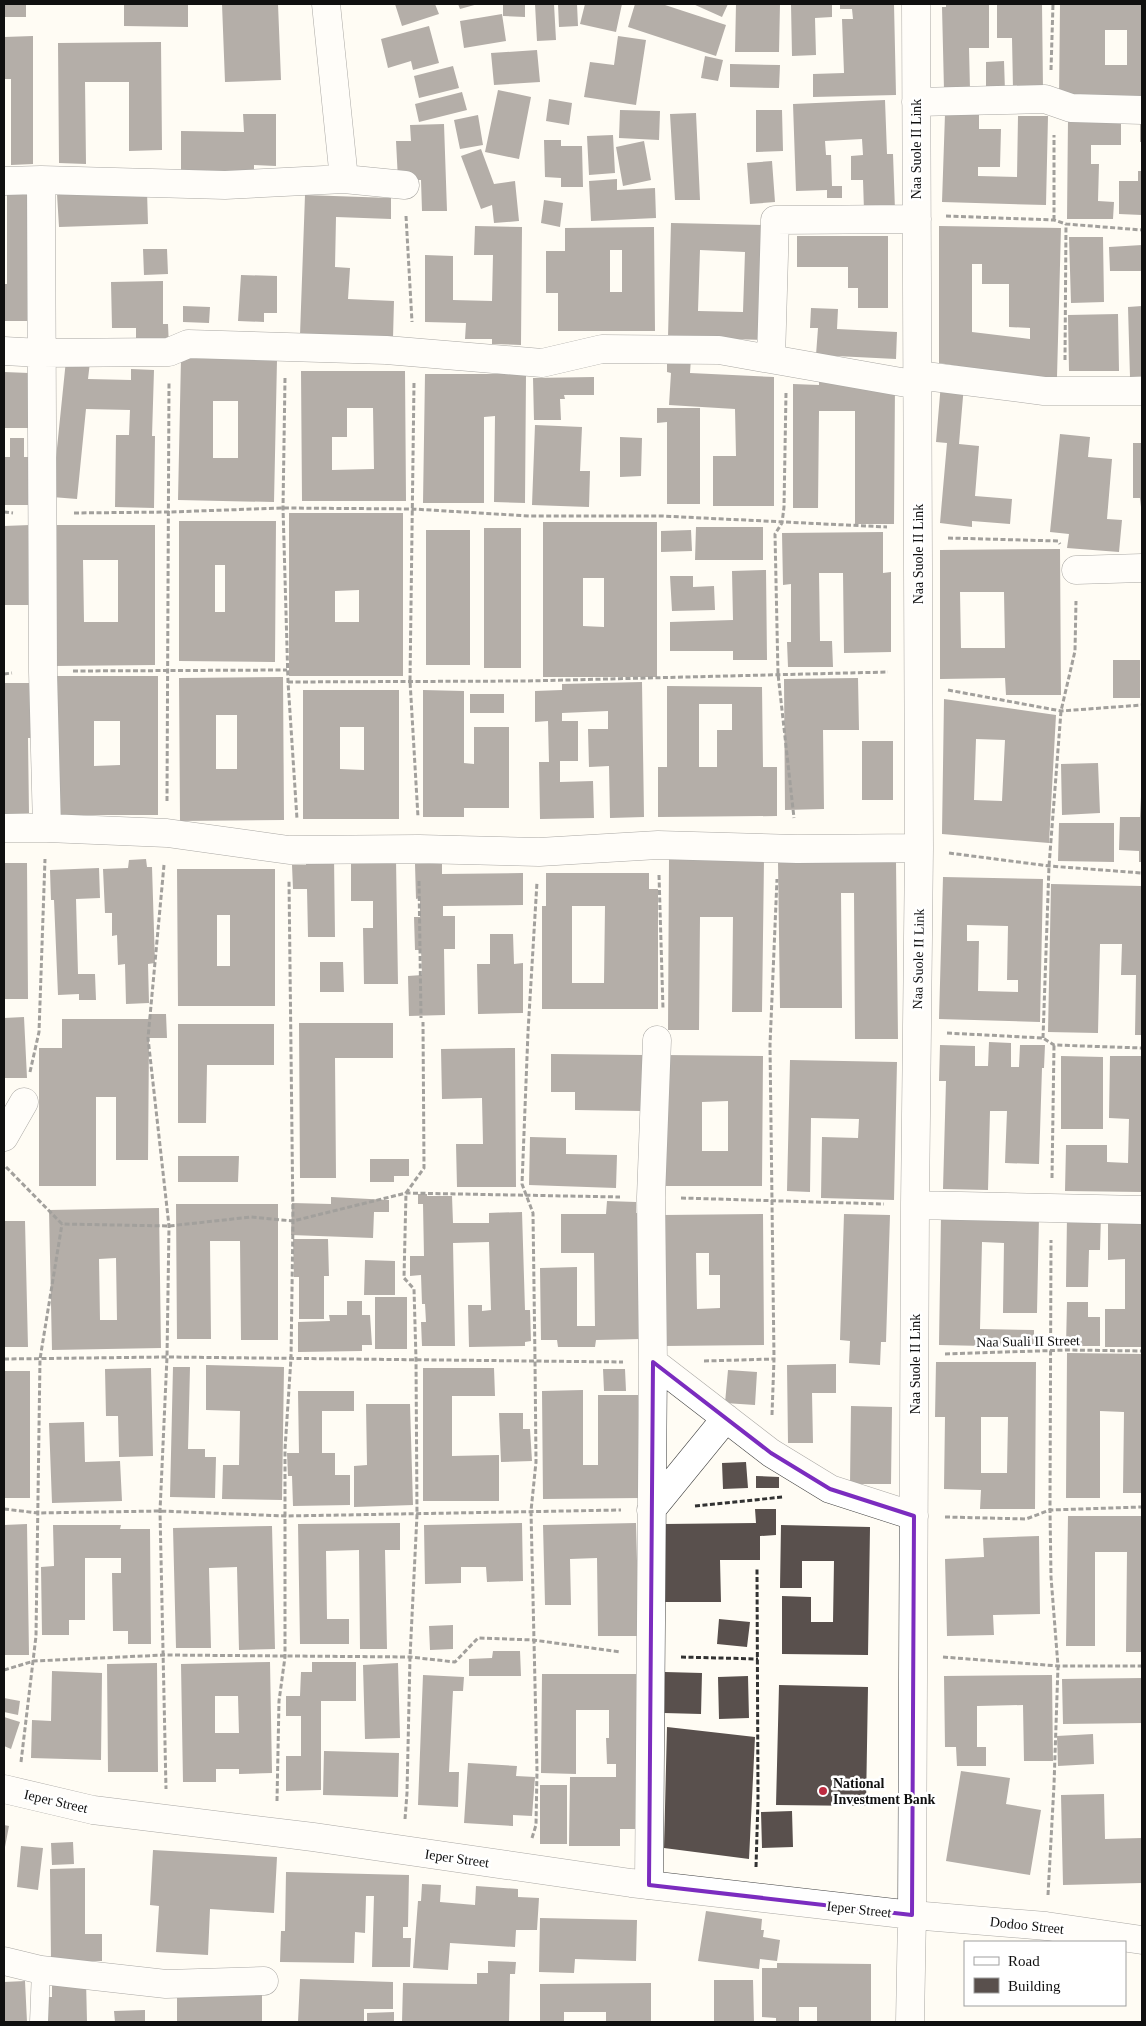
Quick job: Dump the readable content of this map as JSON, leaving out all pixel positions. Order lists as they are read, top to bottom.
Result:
{
  "streets": {
    "street": ["Naa Suole II Link", "Ieper Street", "Dodoo Street"],
    "path": ["Naa Suali II Street"]
  },
  "crossings": [
    ["Naa Suole II Link", "Naa Suali II Street"],
    ["Naa Suole II Link", "Ieper Street"],
    ["Naa Suole II Link", "Dodoo Street"],
    ["Ieper Street", "Dodoo Street"]
  ],
  "places": ["National Investment Bank"],
  "legend": ["Road", "Building"]
}
